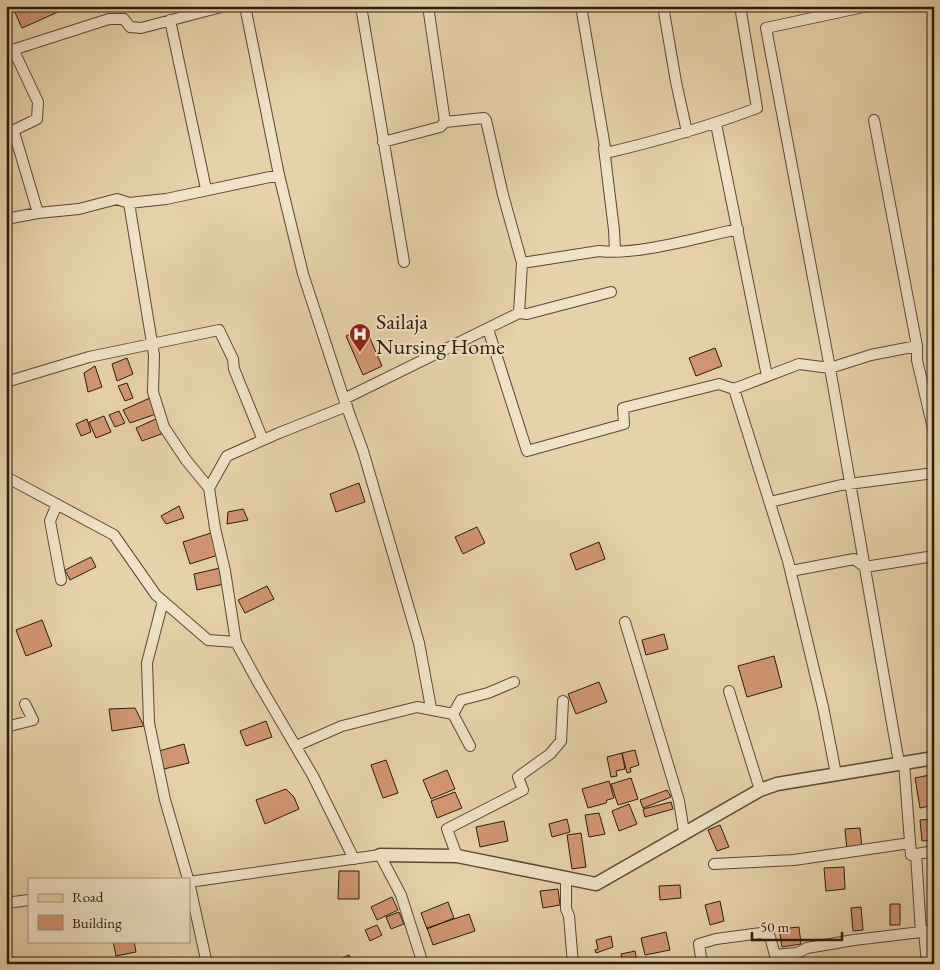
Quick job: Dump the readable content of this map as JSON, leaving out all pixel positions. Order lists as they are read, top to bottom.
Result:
{
  "places": {
    "hospital": ["Sailaja Nursing Home"]
  },
  "legend": ["Road", "Building"],
  "scale_bar": "50 m"
}
